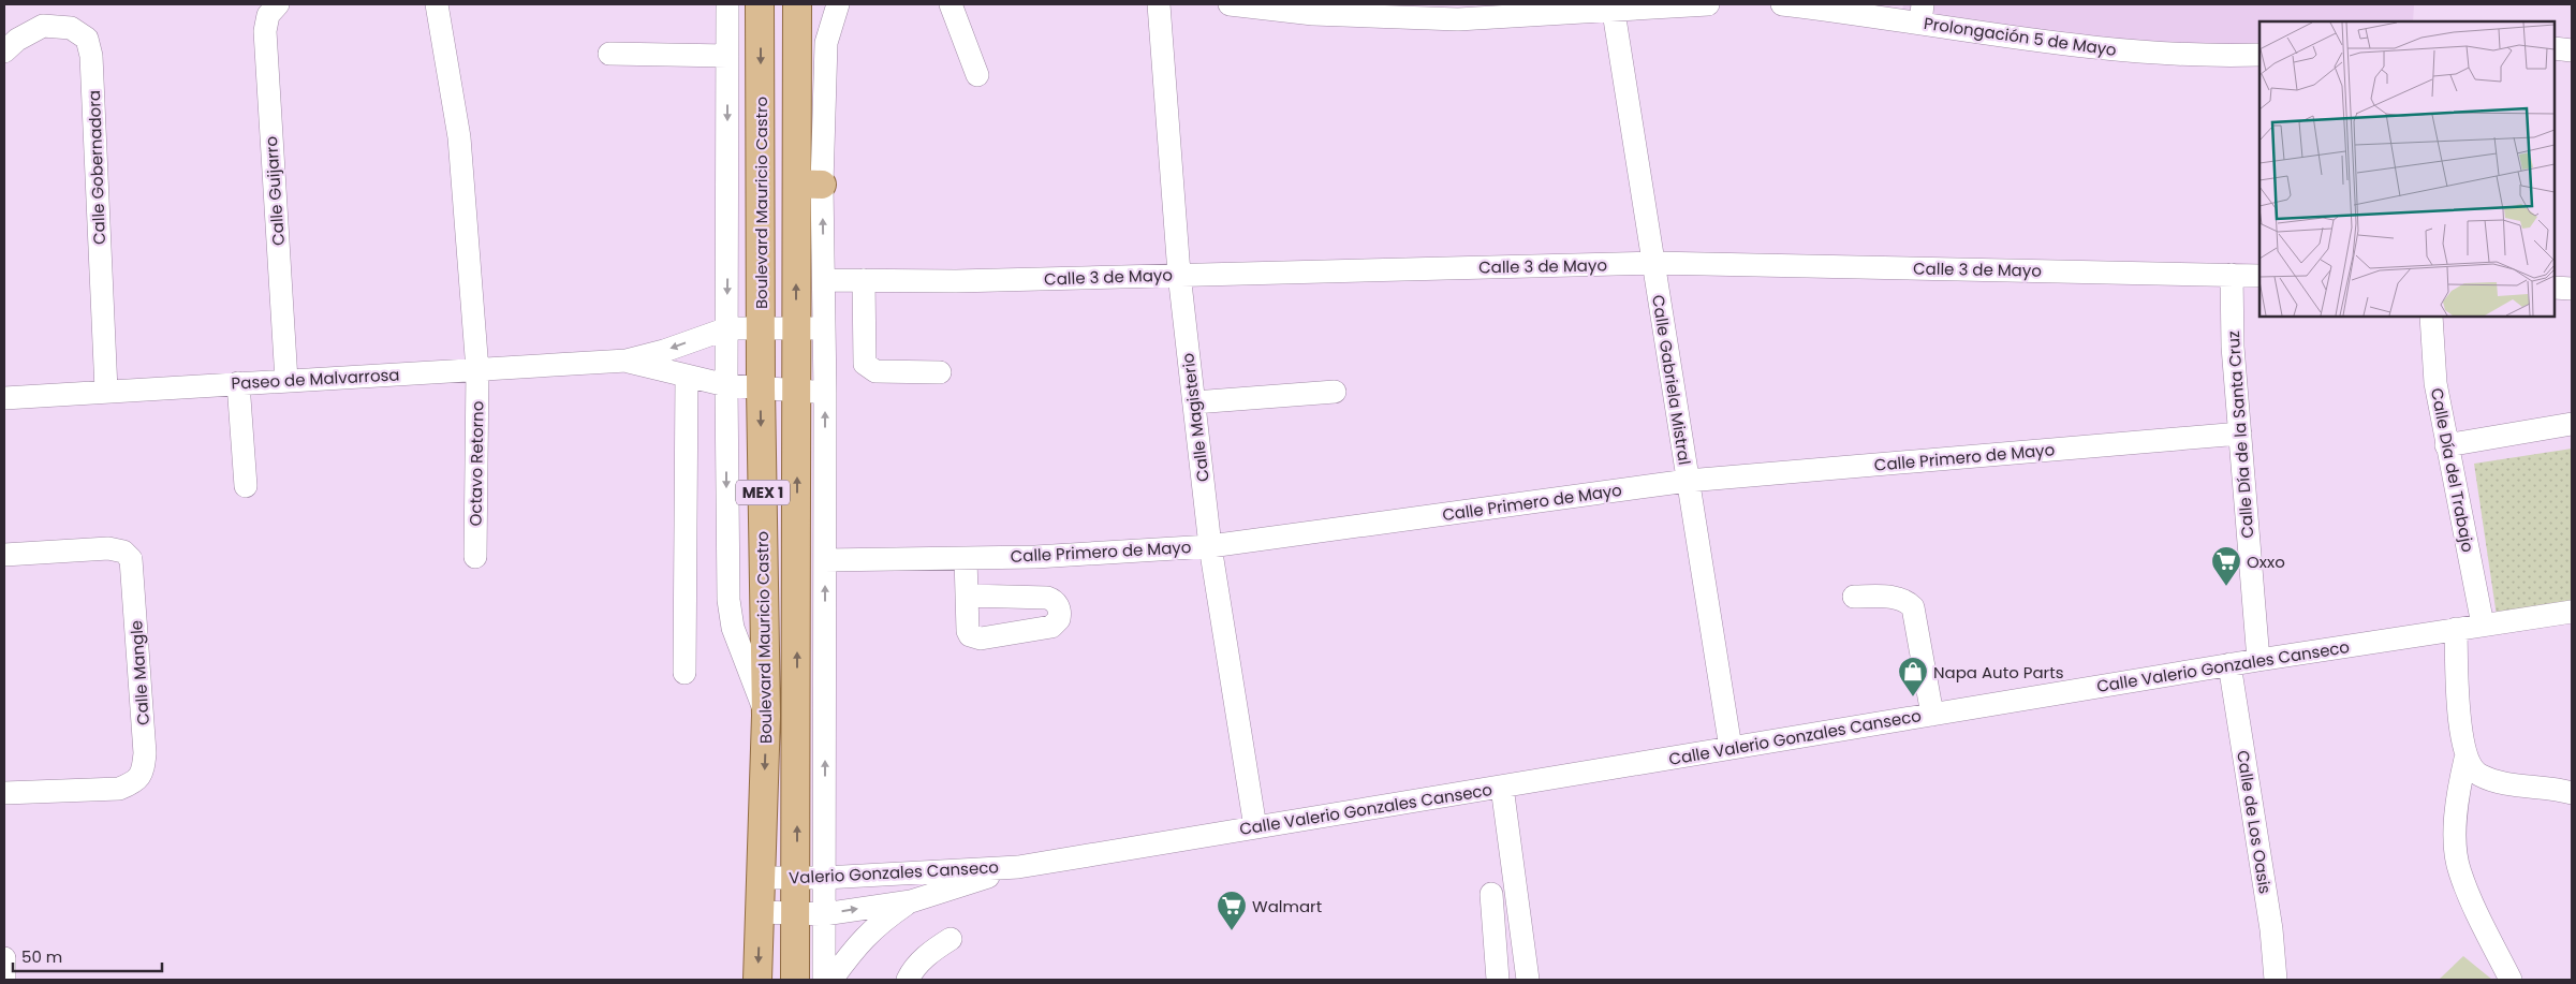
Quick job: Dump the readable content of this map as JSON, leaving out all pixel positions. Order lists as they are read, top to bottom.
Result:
{
  "streets": {
    "main road": ["Boulevard Mauricio Castro", "MEX 1"],
    "street": [
      "Prolongación 5 de Mayo",
      "Calle Gobernadora",
      "Calle Guijarro",
      "Calle 3 de Mayo",
      "Paseo de Malvarrosa",
      "Calle Gabriela Mistral",
      "Calle Magisterio",
      "Calle Día de la Santa Cruz",
      "Calle Primero de Mayo",
      "Octavo Retorno",
      "Calle Día del Trabajo",
      "Calle Valerio Gonzales Canseco",
      "Calle Mangle",
      "Calle de Los Oasis",
      "Valerio Gonzales Canseco"
    ]
  },
  "crossings": [
    ["Calle Gobernadora", "Paseo de Malvarrosa"],
    ["Calle Guijarro", "Paseo de Malvarrosa"],
    ["Boulevard Mauricio Castro", "Paseo de Malvarrosa"],
    ["Boulevard Mauricio Castro", "Valerio Gonzales Canseco"],
    ["Calle 3 de Mayo", "Calle Gabriela Mistral"],
    ["Calle 3 de Mayo", "Calle Magisterio"],
    ["Calle 3 de Mayo", "Calle Día de la Santa Cruz"],
    ["Paseo de Malvarrosa", "Octavo Retorno"],
    ["Calle Gabriela Mistral", "Calle Primero de Mayo"],
    ["Calle Gabriela Mistral", "Calle Valerio Gonzales Canseco"],
    ["Calle Magisterio", "Calle Primero de Mayo"],
    ["Calle Magisterio", "Calle Valerio Gonzales Canseco"],
    ["Calle Día de la Santa Cruz", "Calle Primero de Mayo"],
    ["Calle Día de la Santa Cruz", "Calle Valerio Gonzales Canseco"],
    ["Calle Día del Trabajo", "Calle Valerio Gonzales Canseco"],
    ["Calle Valerio Gonzales Canseco", "Calle de Los Oasis"],
    ["Calle Valerio Gonzales Canseco", "Valerio Gonzales Canseco"]
  ],
  "places": {
    "supermarket": ["Oxxo", "Walmart"],
    "shop": ["Napa Auto Parts"]
  },
  "scale_bar": "50 m"
}
